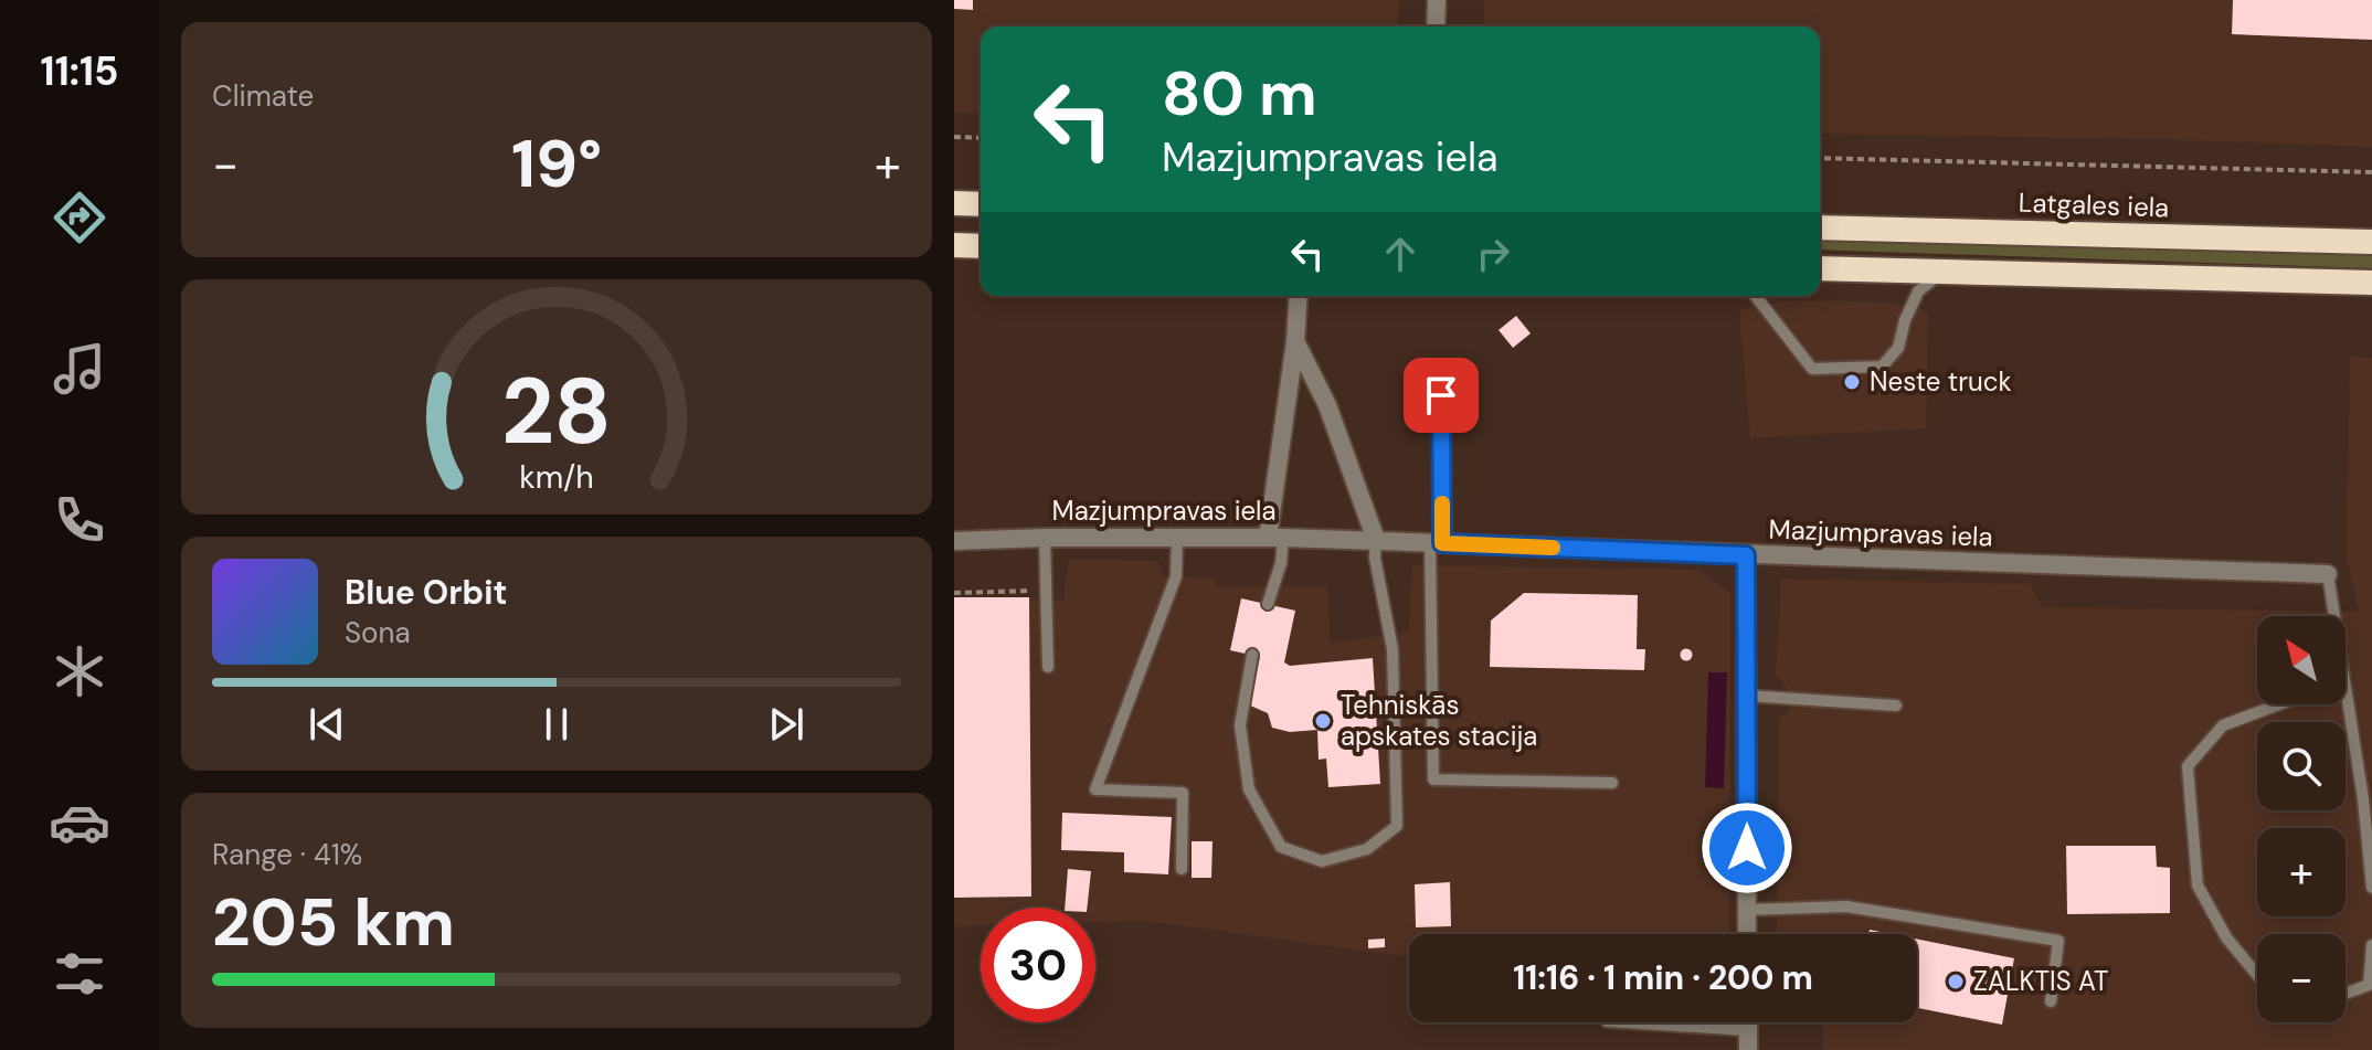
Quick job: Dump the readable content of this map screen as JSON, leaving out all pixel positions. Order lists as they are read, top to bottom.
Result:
{
  "streets": {
    "highway": ["Latgales iela"],
    "street": ["Mazjumpravas iela"]
  },
  "places": ["Neste truck", "Tehniskās apskates stacija", "ZALKTIS AT"],
  "north": "top left",
  "page": {
    "tabs": "11:15",
    "tile": [
      "Climate",
      ["Range · 41%", "205 km"]
    ],
    "turn": ["80 m", "Mazjumpravas iela"],
    "heat": ["−", "19°", "+"],
    "song": ["Blue Orbit", "Sona"],
    "map_buttons": ["+", "−"],
    "limit": "30",
    "trip": "11:16 · 1 min · 200 m",
    "gauge": ["28", "km/h"]
  }
}
